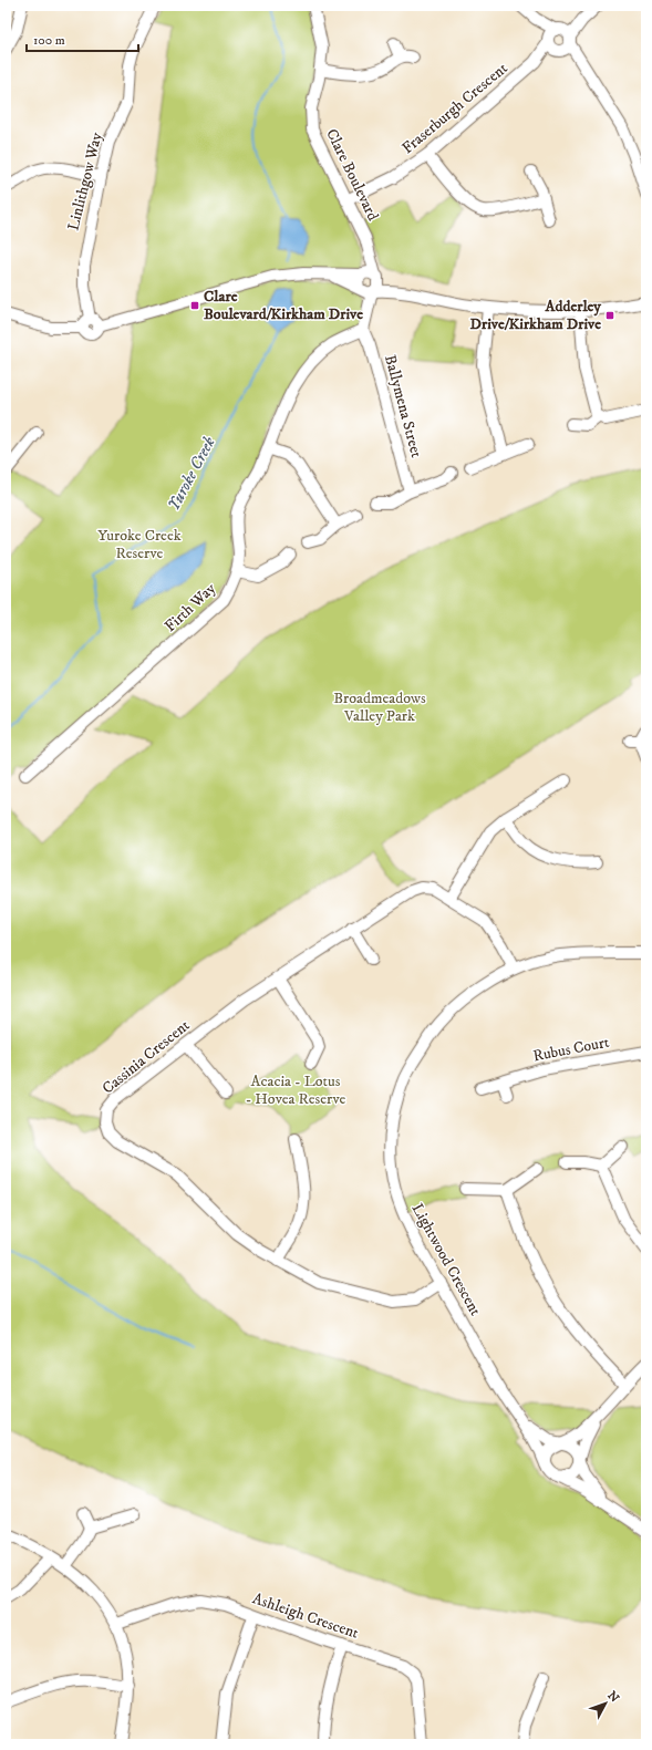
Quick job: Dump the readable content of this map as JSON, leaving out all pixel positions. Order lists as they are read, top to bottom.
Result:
{
  "streets": {
    "street": [
      "Fraserburgh Crescent",
      "Clare Boulevard",
      "Linlithgow Way",
      "Ballymena Street",
      "Firth Way",
      "Rubus Court",
      "Cassinia Crescent",
      "Lightwood Crescent",
      "Ashleigh Crescent"
    ]
  },
  "crossings": [
    ["Fraserburgh Crescent", "Clare Boulevard"],
    ["Ballymena Street", "Firth Way"],
    ["Cassinia Crescent", "Lightwood Crescent"]
  ],
  "water": ["Yuroke Creek"],
  "parks": ["Yuroke Creek Reserve", "Broadmeadows Valley Park", "Acacia - Lotus - Hovea Reserve"],
  "places": {
    "transit": ["Clare Boulevard/Kirkham Drive", "Adderley Drive/Kirkham Drive"]
  },
  "scale_bar": "100 m",
  "north": "top right"
}
